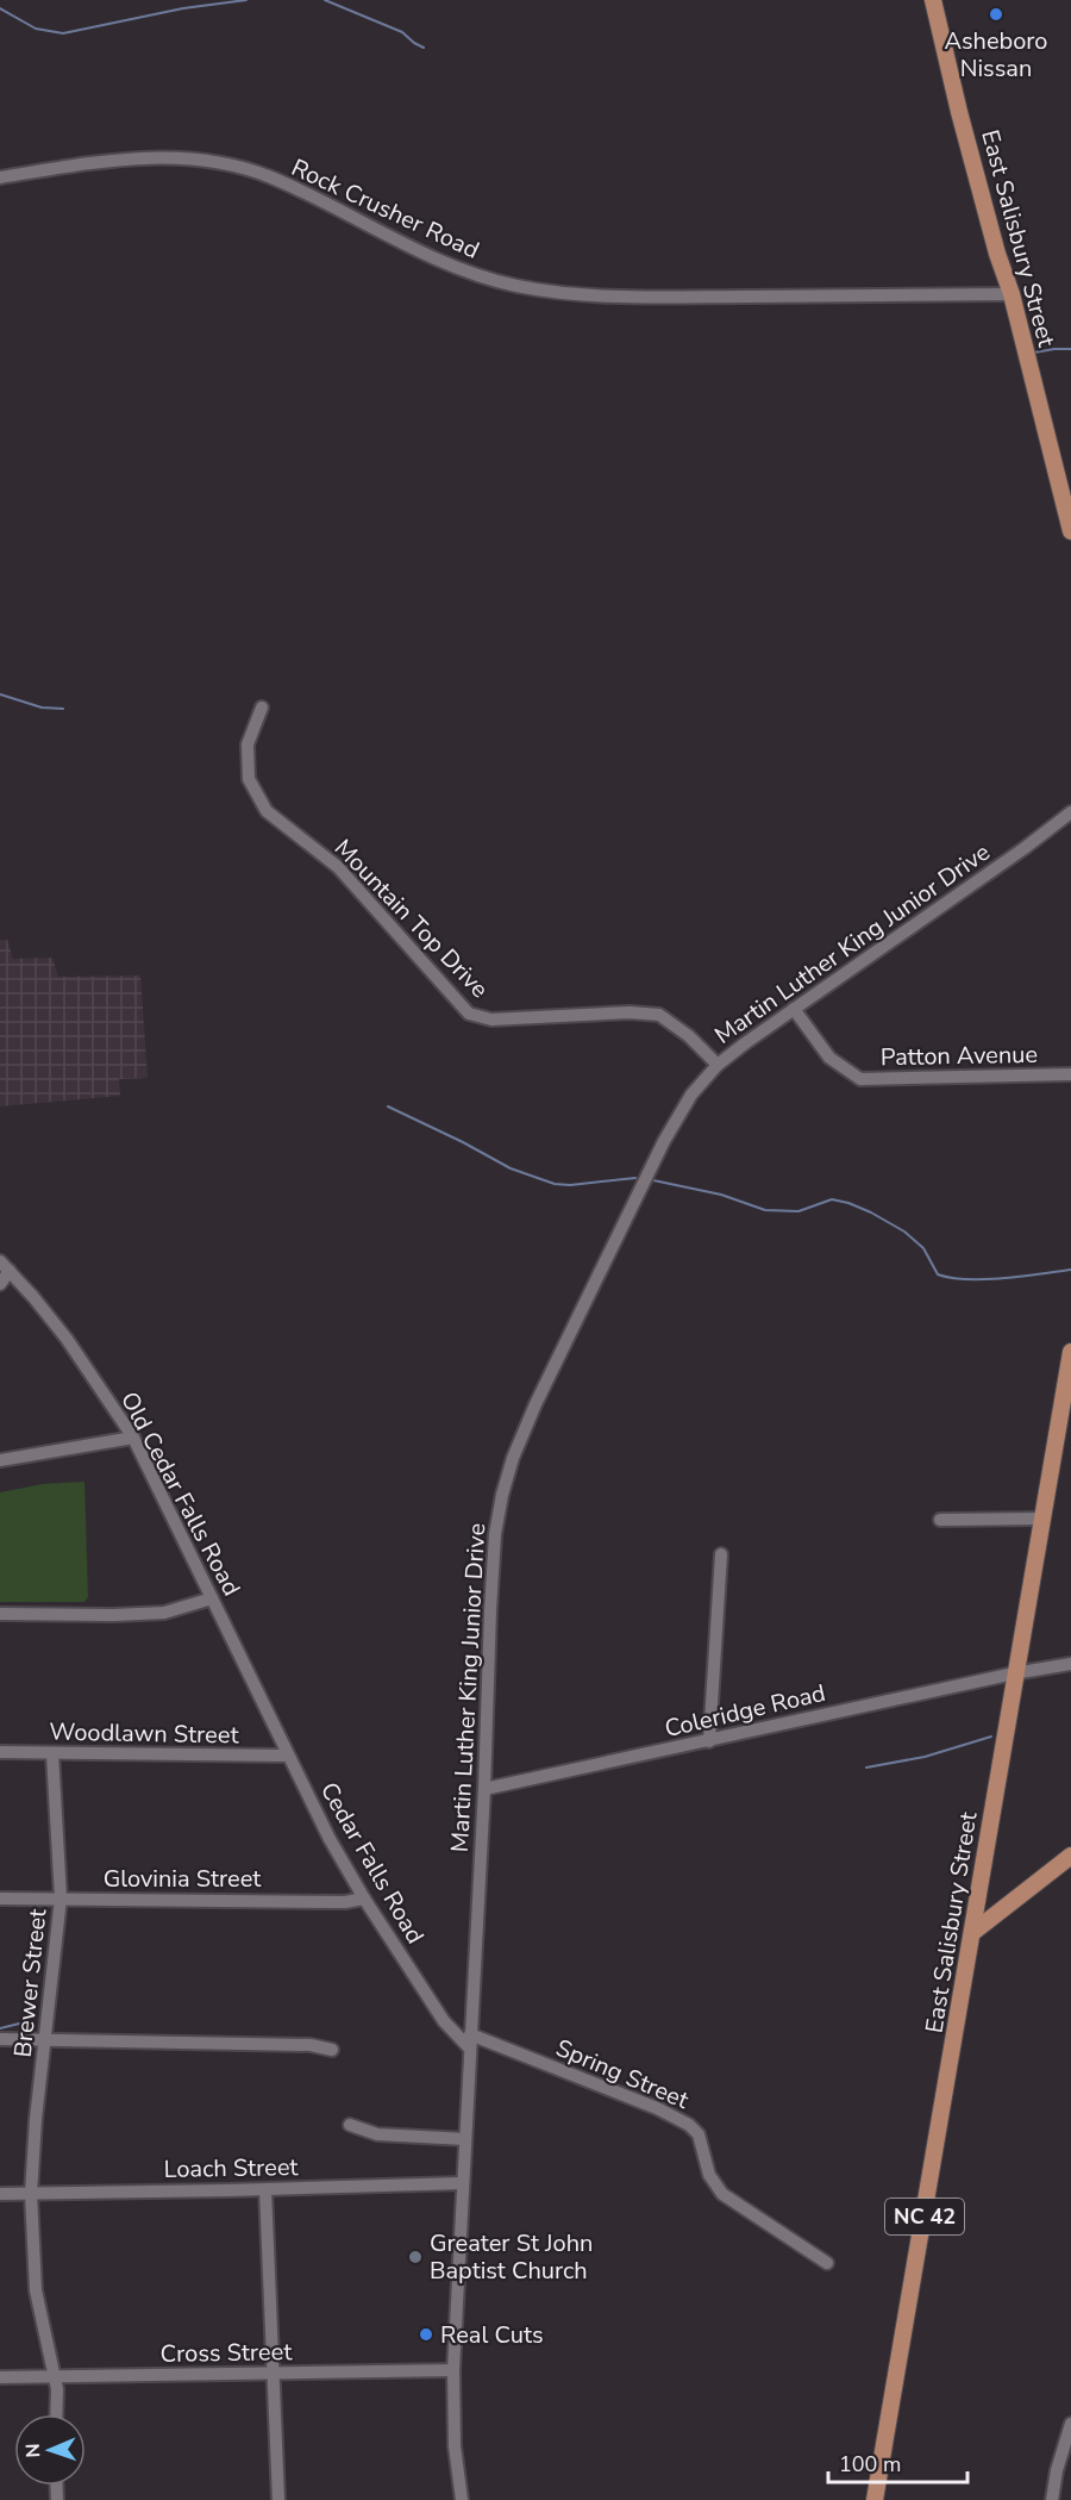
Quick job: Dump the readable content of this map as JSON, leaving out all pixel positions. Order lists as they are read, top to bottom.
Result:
{
  "streets": {
    "main road": ["East Salisbury Street", "NC 42"],
    "street": [
      "Rock Crusher Road",
      "Mountain Top Drive",
      "Martin Luther King Junior Drive",
      "Patton Avenue",
      "Old Cedar Falls Road",
      "Coleridge Road",
      "Woodlawn Street",
      "Cedar Falls Road",
      "Glovinia Street",
      "Brewer Street",
      "Spring Street",
      "Loach Street",
      "Cross Street"
    ]
  },
  "crossings": [
    ["Rock Crusher Road", "East Salisbury Street"],
    ["East Salisbury Street", "Coleridge Road"],
    ["Mountain Top Drive", "Martin Luther King Junior Drive"],
    ["Martin Luther King Junior Drive", "Patton Avenue"],
    ["Martin Luther King Junior Drive", "Coleridge Road"],
    ["Martin Luther King Junior Drive", "Cedar Falls Road"],
    ["Martin Luther King Junior Drive", "Spring Street"],
    ["Martin Luther King Junior Drive", "Loach Street"],
    ["Martin Luther King Junior Drive", "Cross Street"],
    ["Old Cedar Falls Road", "Cedar Falls Road"],
    ["Woodlawn Street", "Cedar Falls Road"],
    ["Woodlawn Street", "Brewer Street"],
    ["Cedar Falls Road", "Glovinia Street"],
    ["Cedar Falls Road", "Spring Street"],
    ["Glovinia Street", "Brewer Street"],
    ["Brewer Street", "Loach Street"],
    ["Brewer Street", "Cross Street"]
  ],
  "places": ["Asheboro Nissan", "Greater St John Baptist Church", "Real Cuts"],
  "scale_bar": "100 m",
  "north": "left"
}
